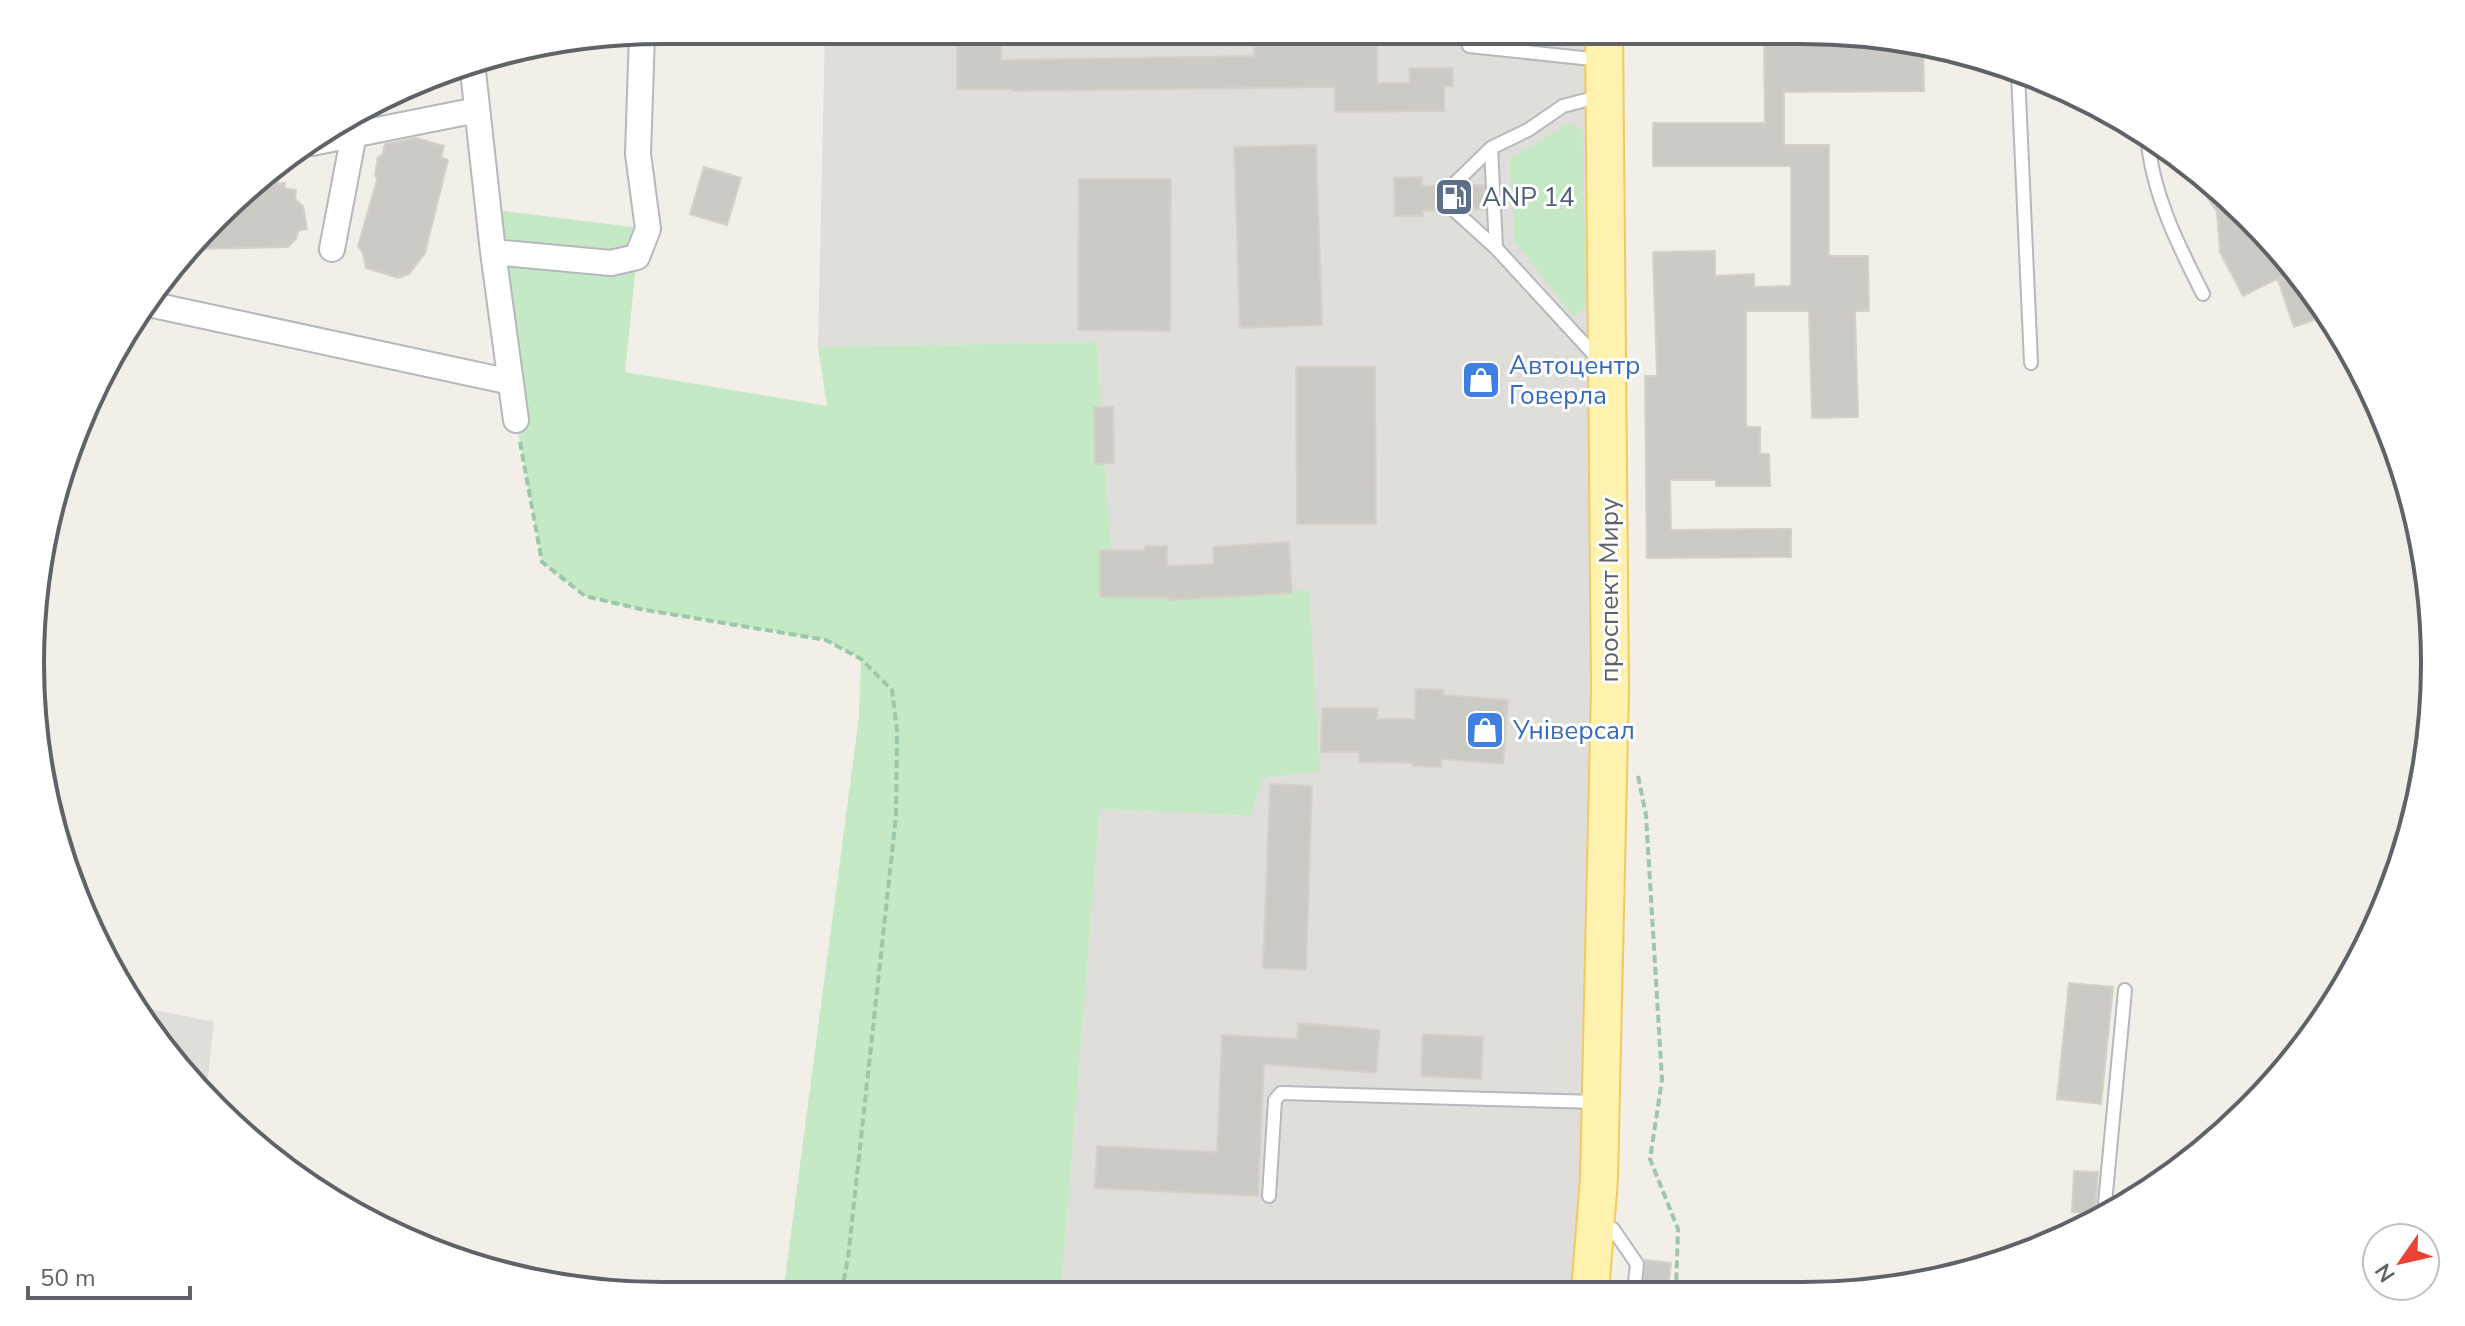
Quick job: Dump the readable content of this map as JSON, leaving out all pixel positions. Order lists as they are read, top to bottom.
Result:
{
  "streets": {
    "main road": ["проспект Миру"]
  },
  "places": {
    "fuel station": ["ANP 14"],
    "shop": ["Автоцентр Говерла", "Універсал"]
  },
  "scale_bar": "50 m",
  "north": "bottom left"
}
